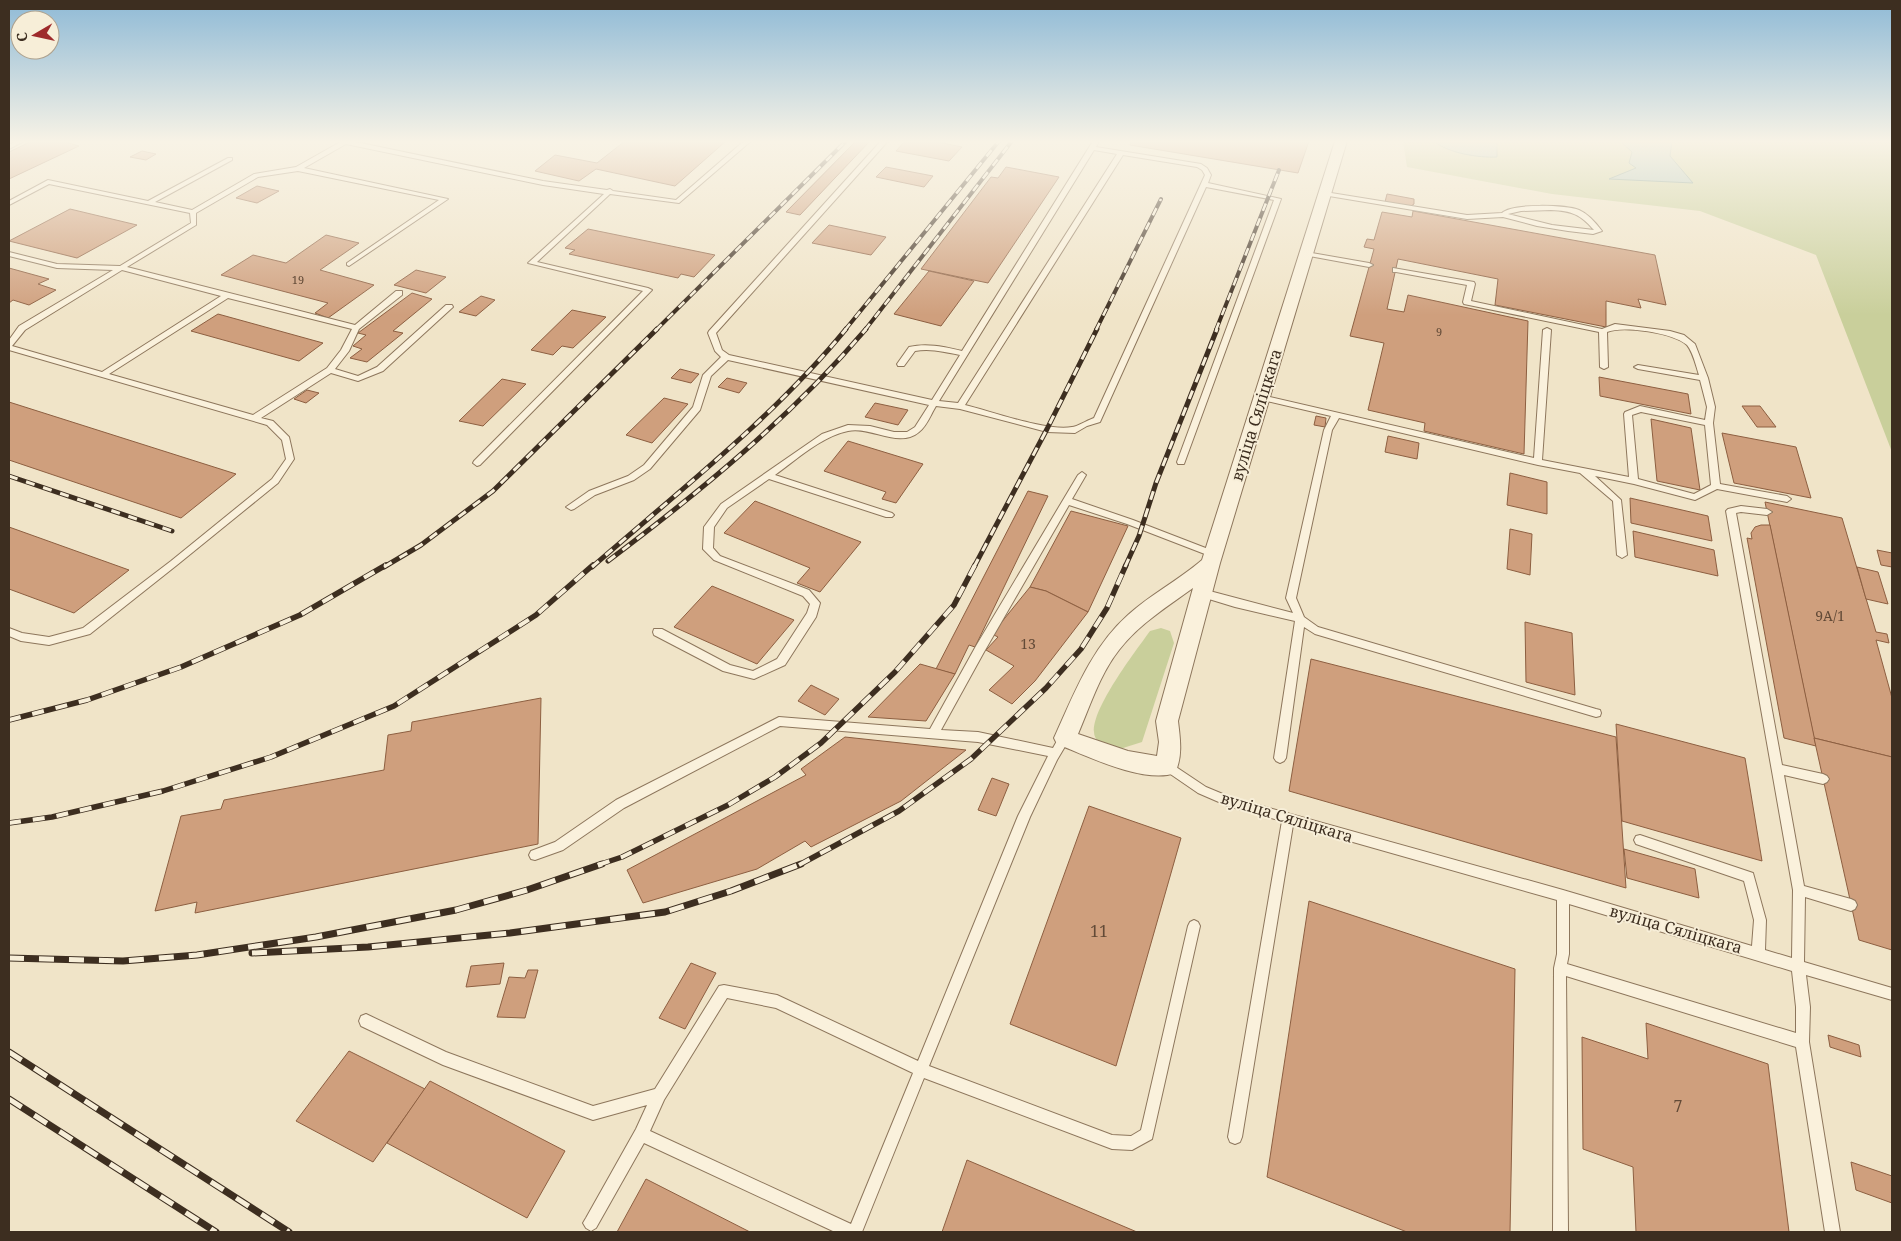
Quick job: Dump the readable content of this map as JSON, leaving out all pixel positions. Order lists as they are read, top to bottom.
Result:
{
  "streets": {
    "street": ["вуліца Сяліцкага"]
  },
  "house_numbers": [
    "19",
    "9",
    "9А/1",
    "13",
    "11",
    "7"
  ],
  "north": "left"
}
